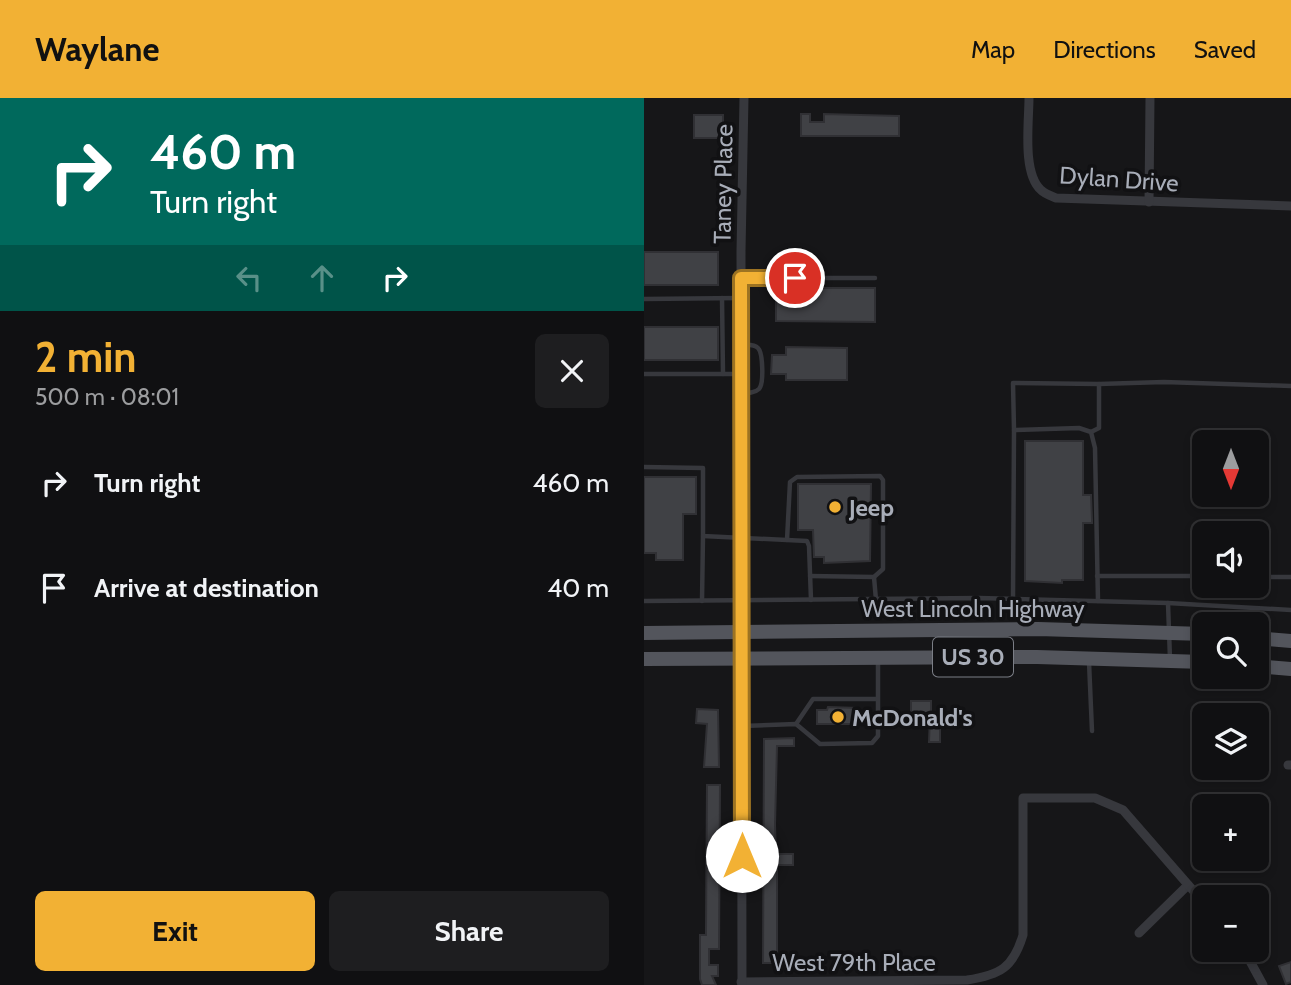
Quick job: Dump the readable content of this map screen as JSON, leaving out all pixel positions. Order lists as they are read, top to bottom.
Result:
{
  "streets": {
    "main road": ["West Lincoln Highway", "US 30"],
    "street": ["Dylan Drive", "Taney Place", "West 79th Place"]
  },
  "crossings": [
    ["Taney Place", "West Lincoln Highway"],
    ["Taney Place", "US 30"],
    ["Taney Place", "West 79th Place"],
    ["West Lincoln Highway", "US 30"]
  ],
  "places": ["Jeep", "McDonald's"],
  "north": "bottom",
  "page": {
    "header": "Waylane",
    "nav": ["Map", "Directions", "Saved"],
    "turn": ["460 m", "Turn right"],
    "heading": ["2 min", "500 m · 08:01"],
    "list": [
      {
        "name": "Turn right",
        "value": "460 m"
      },
      {
        "name": "Arrive at destination",
        "value": "40 m"
      }
    ],
    "map_buttons": ["+", "−"],
    "buttons": ["Exit", "Share"]
  }
}
